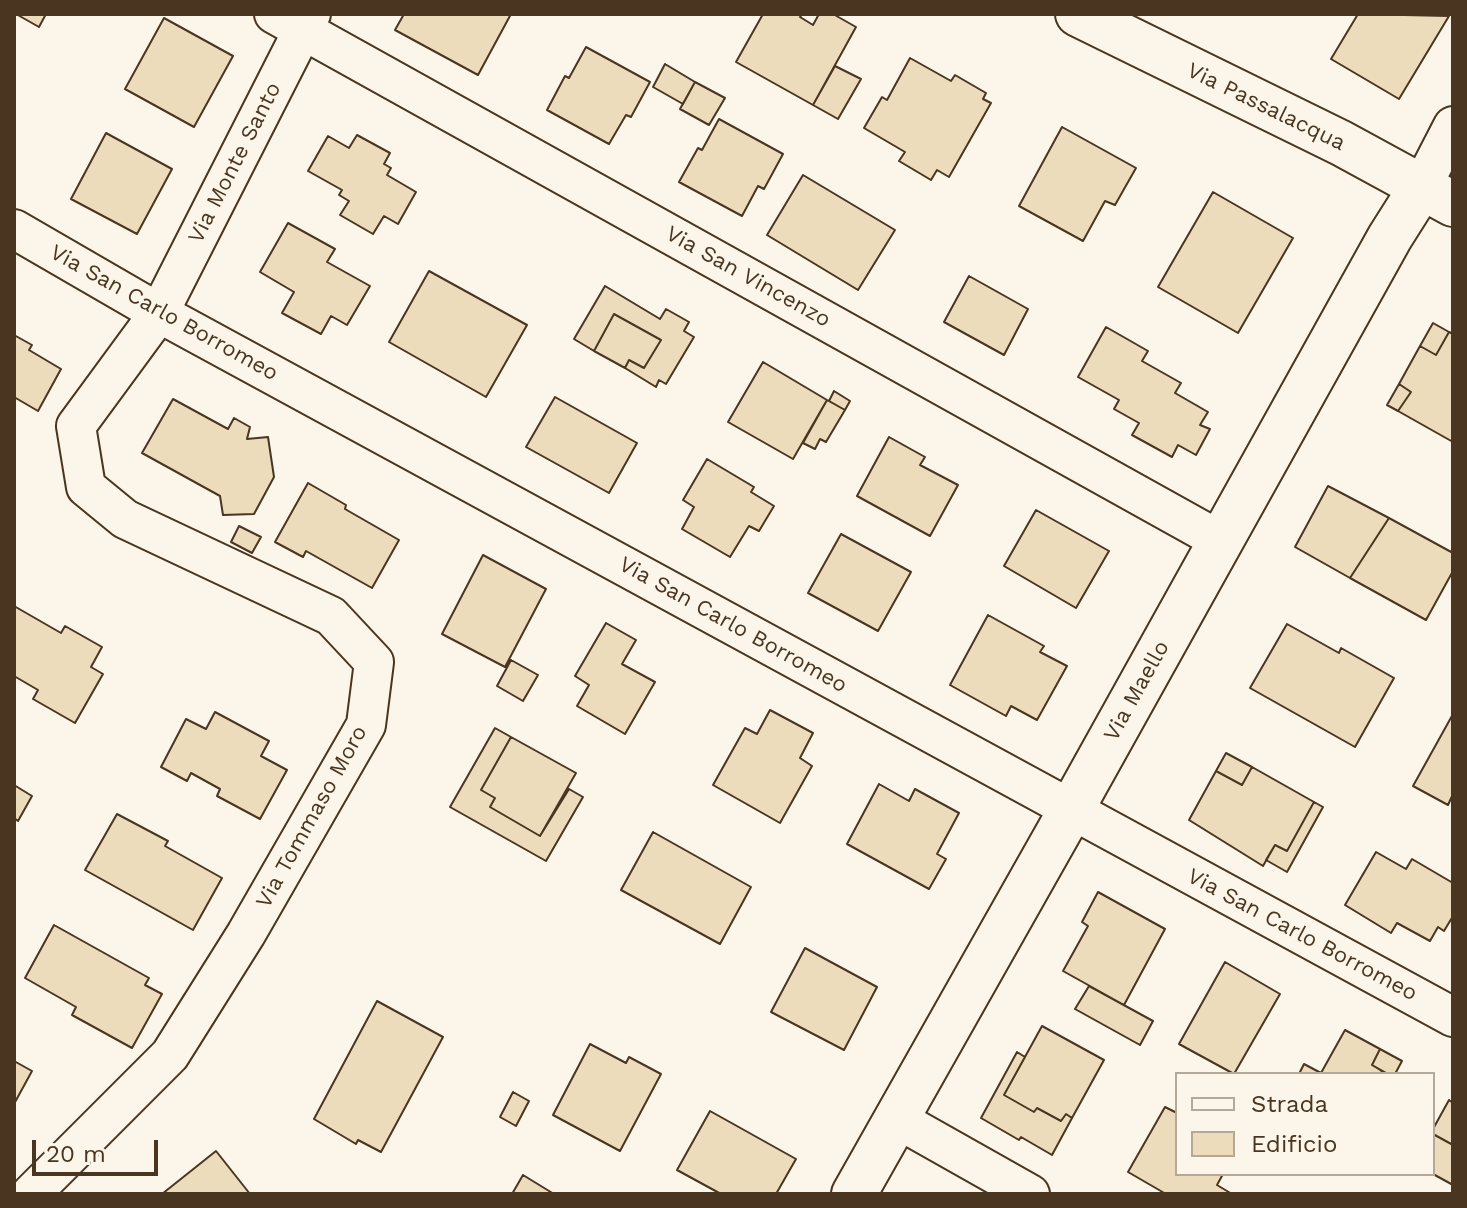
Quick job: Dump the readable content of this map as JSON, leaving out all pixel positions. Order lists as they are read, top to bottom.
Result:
{
  "streets": {
    "street": [
      "Via Passalacqua",
      "Via Monte Santo",
      "Via San Vincenzo",
      "Via San Carlo Borromeo",
      "Via Maello",
      "Via Tommaso Moro"
    ]
  },
  "crossings": [
    ["Via Passalacqua", "Via Maello"],
    ["Via Monte Santo", "Via San Vincenzo"],
    ["Via Monte Santo", "Via San Carlo Borromeo"],
    ["Via Monte Santo", "Via Tommaso Moro"],
    ["Via San Vincenzo", "Via Maello"],
    ["Via San Carlo Borromeo", "Via Maello"],
    ["Via San Carlo Borromeo", "Via Tommaso Moro"]
  ],
  "legend": ["Strada", "Edificio"],
  "scale_bar": "20 m"
}
